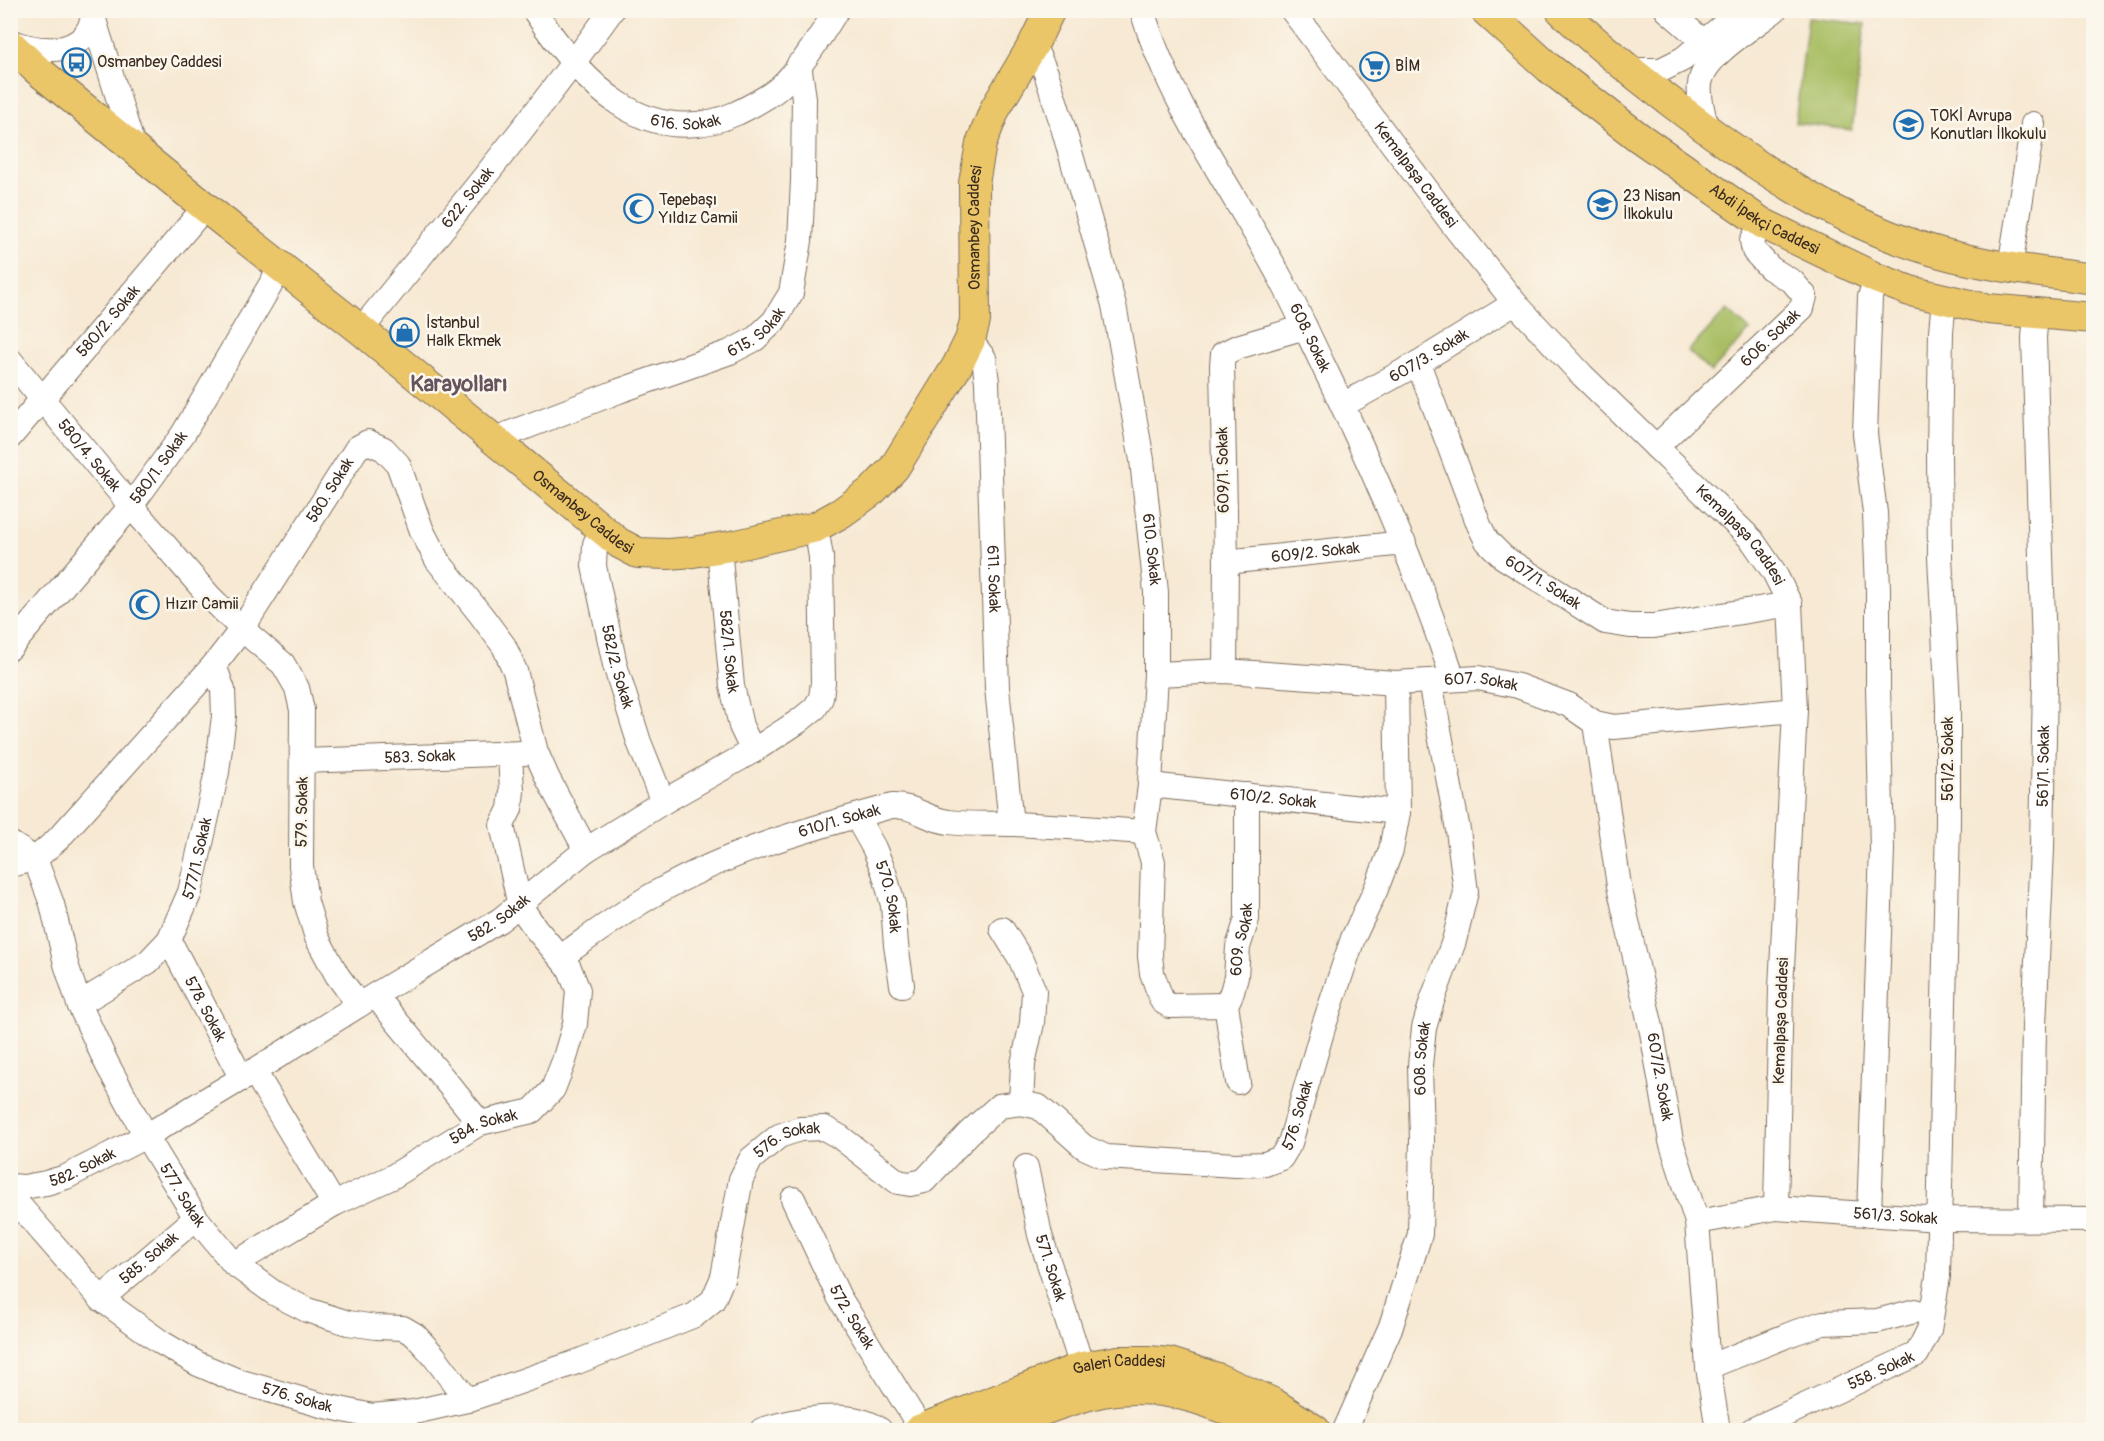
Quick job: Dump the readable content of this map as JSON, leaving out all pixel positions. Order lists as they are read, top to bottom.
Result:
{
  "streets": {
    "main road": ["Abdi İpekçi Caddesi", "Osmanbey Caddesi", "Galeri Caddesi"],
    "street": [
      "616. Sokak",
      "Kemalpaşa Caddesi",
      "622. Sokak",
      "580/2. Sokak",
      "615. Sokak",
      "608. Sokak",
      "606. Sokak",
      "607/3. Sokak",
      "580/4. Sokak",
      "580/1. Sokak",
      "609/1. Sokak",
      "580. Sokak",
      "610. Sokak",
      "609/2. Sokak",
      "611. Sokak",
      "607/1. Sokak",
      "582/1. Sokak",
      "582/2. Sokak",
      "607. Sokak",
      "583. Sokak",
      "561/2. Sokak",
      "561/1. Sokak",
      "610/2. Sokak",
      "579. Sokak",
      "610/1. Sokak",
      "577/1. Sokak",
      "570. Sokak",
      "582. Sokak",
      "609. Sokak",
      "578. Sokak",
      "607/2. Sokak",
      "576. Sokak",
      "584. Sokak",
      "577. Sokak",
      "561/3. Sokak",
      "585. Sokak",
      "571. Sokak",
      "572. Sokak",
      "558. Sokak"
    ]
  },
  "crossings": [
    ["616. Sokak", "622. Sokak"],
    ["616. Sokak", "615. Sokak"],
    ["Kemalpaşa Caddesi", "606. Sokak"],
    ["Kemalpaşa Caddesi", "607/3. Sokak"],
    ["Kemalpaşa Caddesi", "607/1. Sokak"],
    ["Kemalpaşa Caddesi", "607. Sokak"],
    ["Kemalpaşa Caddesi", "561/3. Sokak"],
    ["622. Sokak", "Osmanbey Caddesi"],
    ["Abdi İpekçi Caddesi", "606. Sokak"],
    ["Abdi İpekçi Caddesi", "561/2. Sokak"],
    ["Abdi İpekçi Caddesi", "561/1. Sokak"],
    ["Osmanbey Caddesi", "580/2. Sokak"],
    ["Osmanbey Caddesi", "615. Sokak"],
    ["Osmanbey Caddesi", "580/1. Sokak"],
    ["Osmanbey Caddesi", "610. Sokak"],
    ["Osmanbey Caddesi", "611. Sokak"],
    ["Osmanbey Caddesi", "582/1. Sokak"],
    ["Osmanbey Caddesi", "582/2. Sokak"],
    ["Osmanbey Caddesi", "582. Sokak"],
    ["580/2. Sokak", "580/4. Sokak"],
    ["608. Sokak", "607/3. Sokak"],
    ["608. Sokak", "609/1. Sokak"],
    ["608. Sokak", "609/2. Sokak"],
    ["608. Sokak", "607. Sokak"],
    ["607/3. Sokak", "607/1. Sokak"],
    ["580/4. Sokak", "580/1. Sokak"],
    ["580/4. Sokak", "580. Sokak"],
    ["580/4. Sokak", "579. Sokak"],
    ["609/1. Sokak", "609/2. Sokak"],
    ["609/1. Sokak", "607. Sokak"],
    ["580. Sokak", "583. Sokak"],
    ["580. Sokak", "579. Sokak"],
    ["580. Sokak", "577/1. Sokak"],
    ["580. Sokak", "582. Sokak"],
    ["580. Sokak", "577. Sokak"],
    ["610. Sokak", "607. Sokak"],
    ["610. Sokak", "610/2. Sokak"],
    ["610. Sokak", "610/1. Sokak"],
    ["610. Sokak", "609. Sokak"],
    ["611. Sokak", "610/1. Sokak"],
    ["582/1. Sokak", "582. Sokak"],
    ["582/2. Sokak", "582. Sokak"],
    ["607. Sokak", "607/2. Sokak"],
    ["607. Sokak", "576. Sokak"],
    ["583. Sokak", "579. Sokak"],
    ["561/2. Sokak", "561/3. Sokak"],
    ["561/2. Sokak", "558. Sokak"],
    ["561/1. Sokak", "561/3. Sokak"],
    ["610/2. Sokak", "609. Sokak"],
    ["610/2. Sokak", "576. Sokak"],
    ["579. Sokak", "582. Sokak"],
    ["579. Sokak", "584. Sokak"],
    ["610/1. Sokak", "570. Sokak"],
    ["610/1. Sokak", "584. Sokak"],
    ["577/1. Sokak", "578. Sokak"],
    ["577/1. Sokak", "577. Sokak"],
    ["582. Sokak", "578. Sokak"],
    ["582. Sokak", "584. Sokak"],
    ["582. Sokak", "577. Sokak"],
    ["578. Sokak", "584. Sokak"],
    ["607/2. Sokak", "561/3. Sokak"],
    ["576. Sokak", "577. Sokak"],
    ["576. Sokak", "585. Sokak"],
    ["584. Sokak", "577. Sokak"],
    ["577. Sokak", "585. Sokak"],
    ["561/3. Sokak", "558. Sokak"],
    ["571. Sokak", "Galeri Caddesi"],
    ["572. Sokak", "Galeri Caddesi"]
  ],
  "districts": ["Karayolları"],
  "places": {
    "bus stop": ["Osmanbey Caddesi"],
    "supermarket": ["BİM"],
    "school or university": ["TOKİ Avrupa Konutları İlkokulu", "23 Nisan İlkokulu"],
    "mosque": ["Tepebaşı Yıldız Camii", "Hızır Camii"],
    "shop": ["İstanbul Halk Ekmek"]
  }
}
